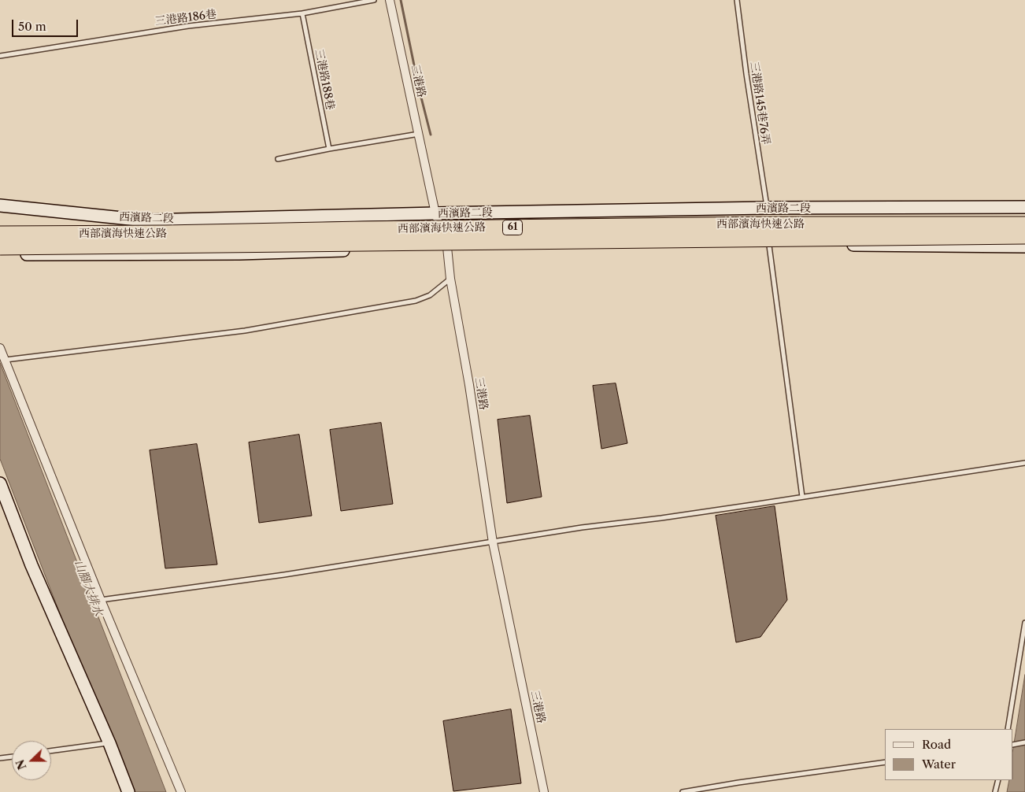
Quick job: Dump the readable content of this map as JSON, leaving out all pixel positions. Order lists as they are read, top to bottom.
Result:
{
  "streets": {
    "highway": ["西部濱海快速公路", "61"],
    "street": ["三港路", "西濱路二段"],
    "lane": ["三港路186巷", "三港路188巷", "三港路145巷76弄"]
  },
  "crossings": [
    ["三港路186巷", "三港路188巷"],
    ["三港路", "西濱路二段"],
    ["三港路145巷76弄", "西濱路二段"]
  ],
  "water": ["山腳大排水"],
  "legend": ["Road", "Water"],
  "scale_bar": "50 m",
  "north": "left"
}
